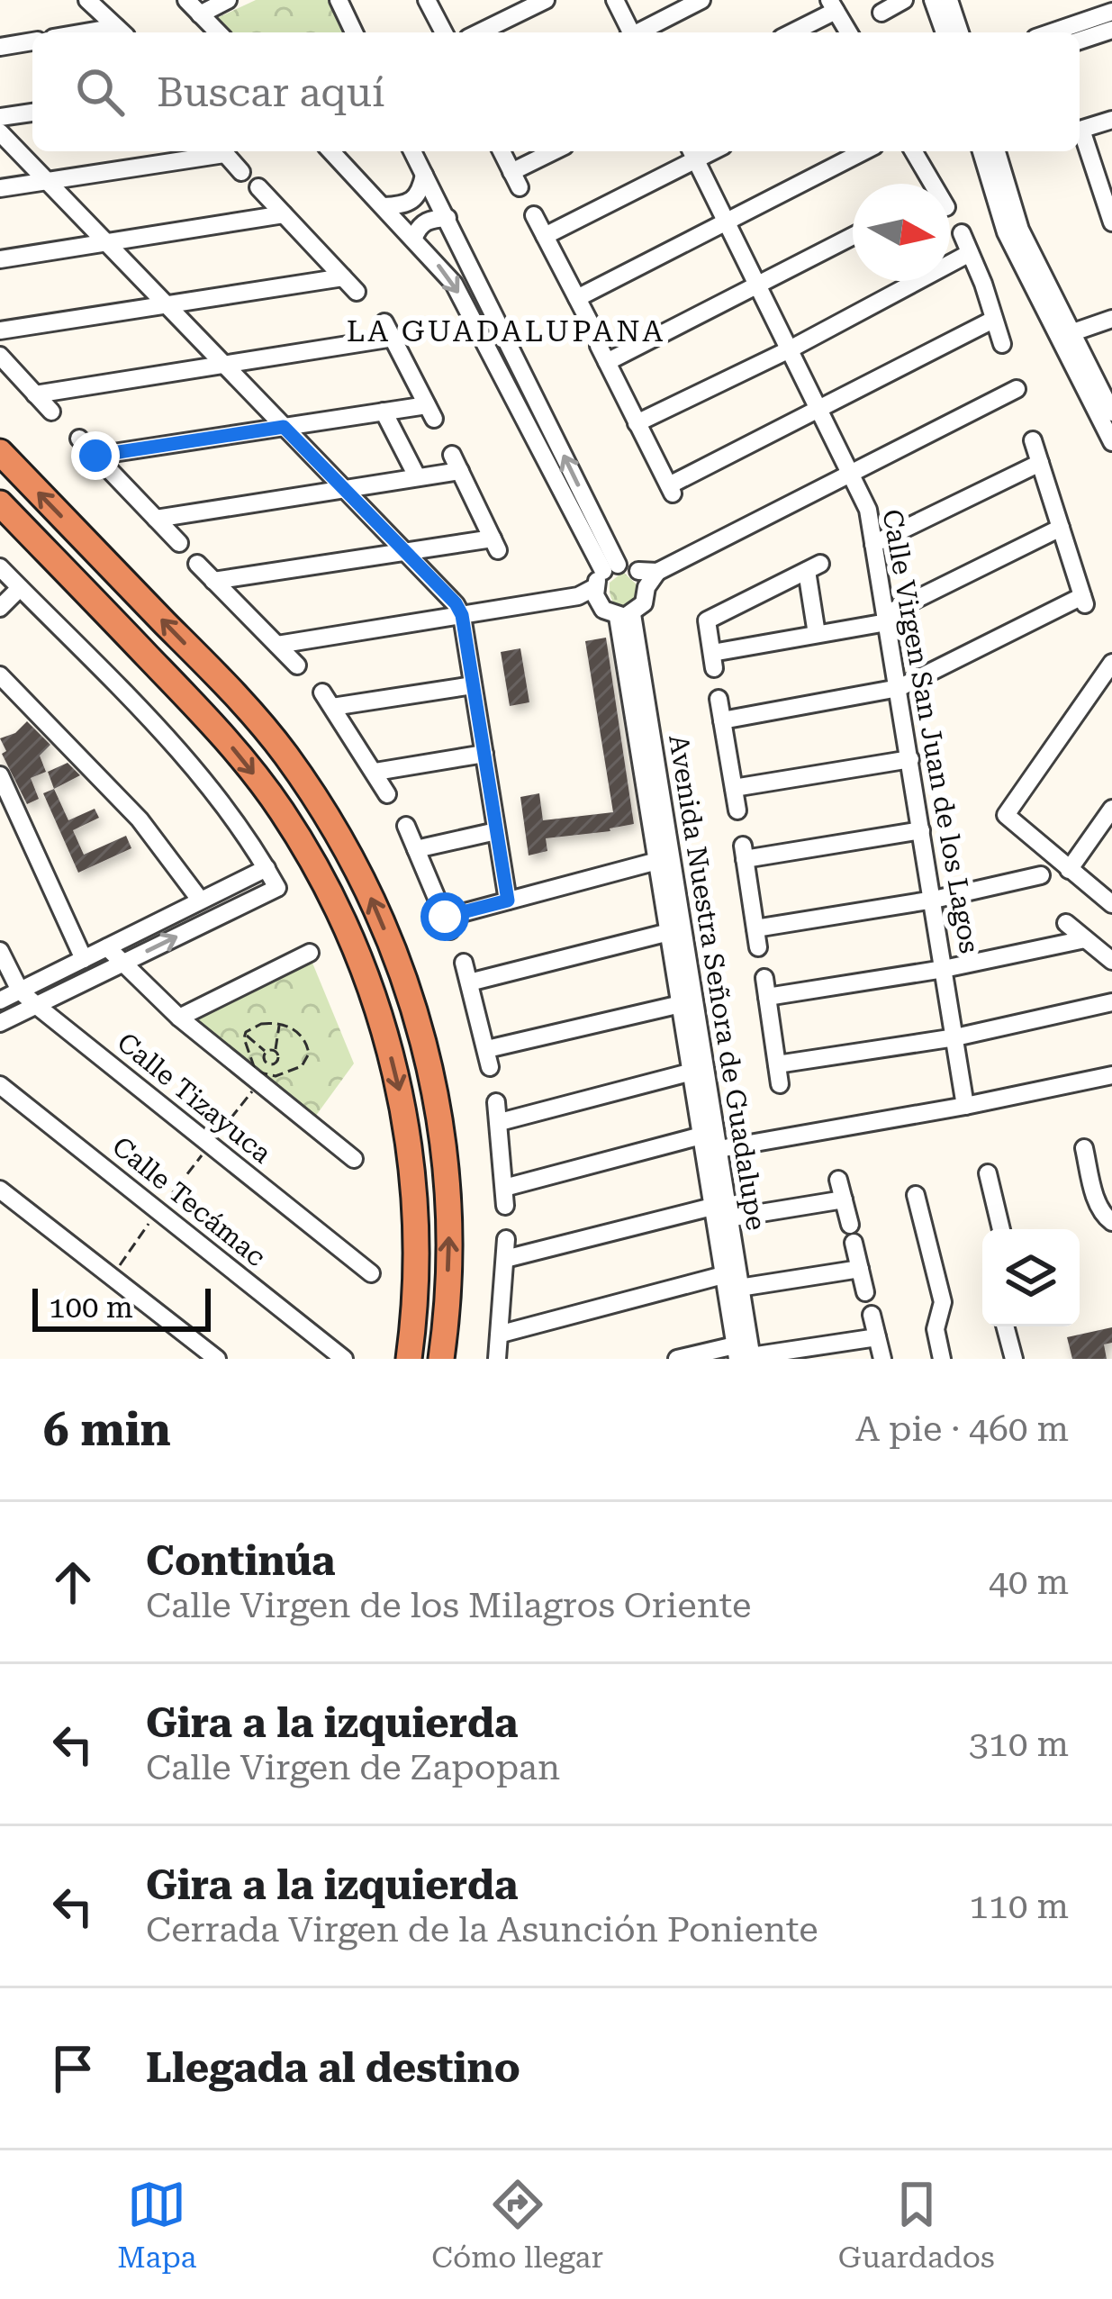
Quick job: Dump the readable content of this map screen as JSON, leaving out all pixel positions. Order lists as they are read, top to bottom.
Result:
{
  "streets": {
    "street": [
      "Calle Virgen San Juan de los Lagos",
      "Avenida Nuestra Señora de Guadalupe",
      "Calle Tizayuca",
      "Calle Tecámac"
    ]
  },
  "districts": ["LA GUADALUPANA"],
  "scale_bar": "100 m",
  "north": "right",
  "page": {
    "search": "Buscar aquí",
    "scale": "100 m",
    "heading": ["6 min", "A pie · 460 m"],
    "list": [
      ["Continúa", "Calle Virgen de los Milagros Oriente", "40 m"],
      ["Gira a la izquierda", "Calle Virgen de Zapopan", "310 m"],
      ["Gira a la izquierda", "Cerrada Virgen de la Asunción Poniente", "110 m"],
      "Llegada al destino"
    ],
    "nav": ["Mapa", "Cómo llegar", "Guardados"]
  }
}
